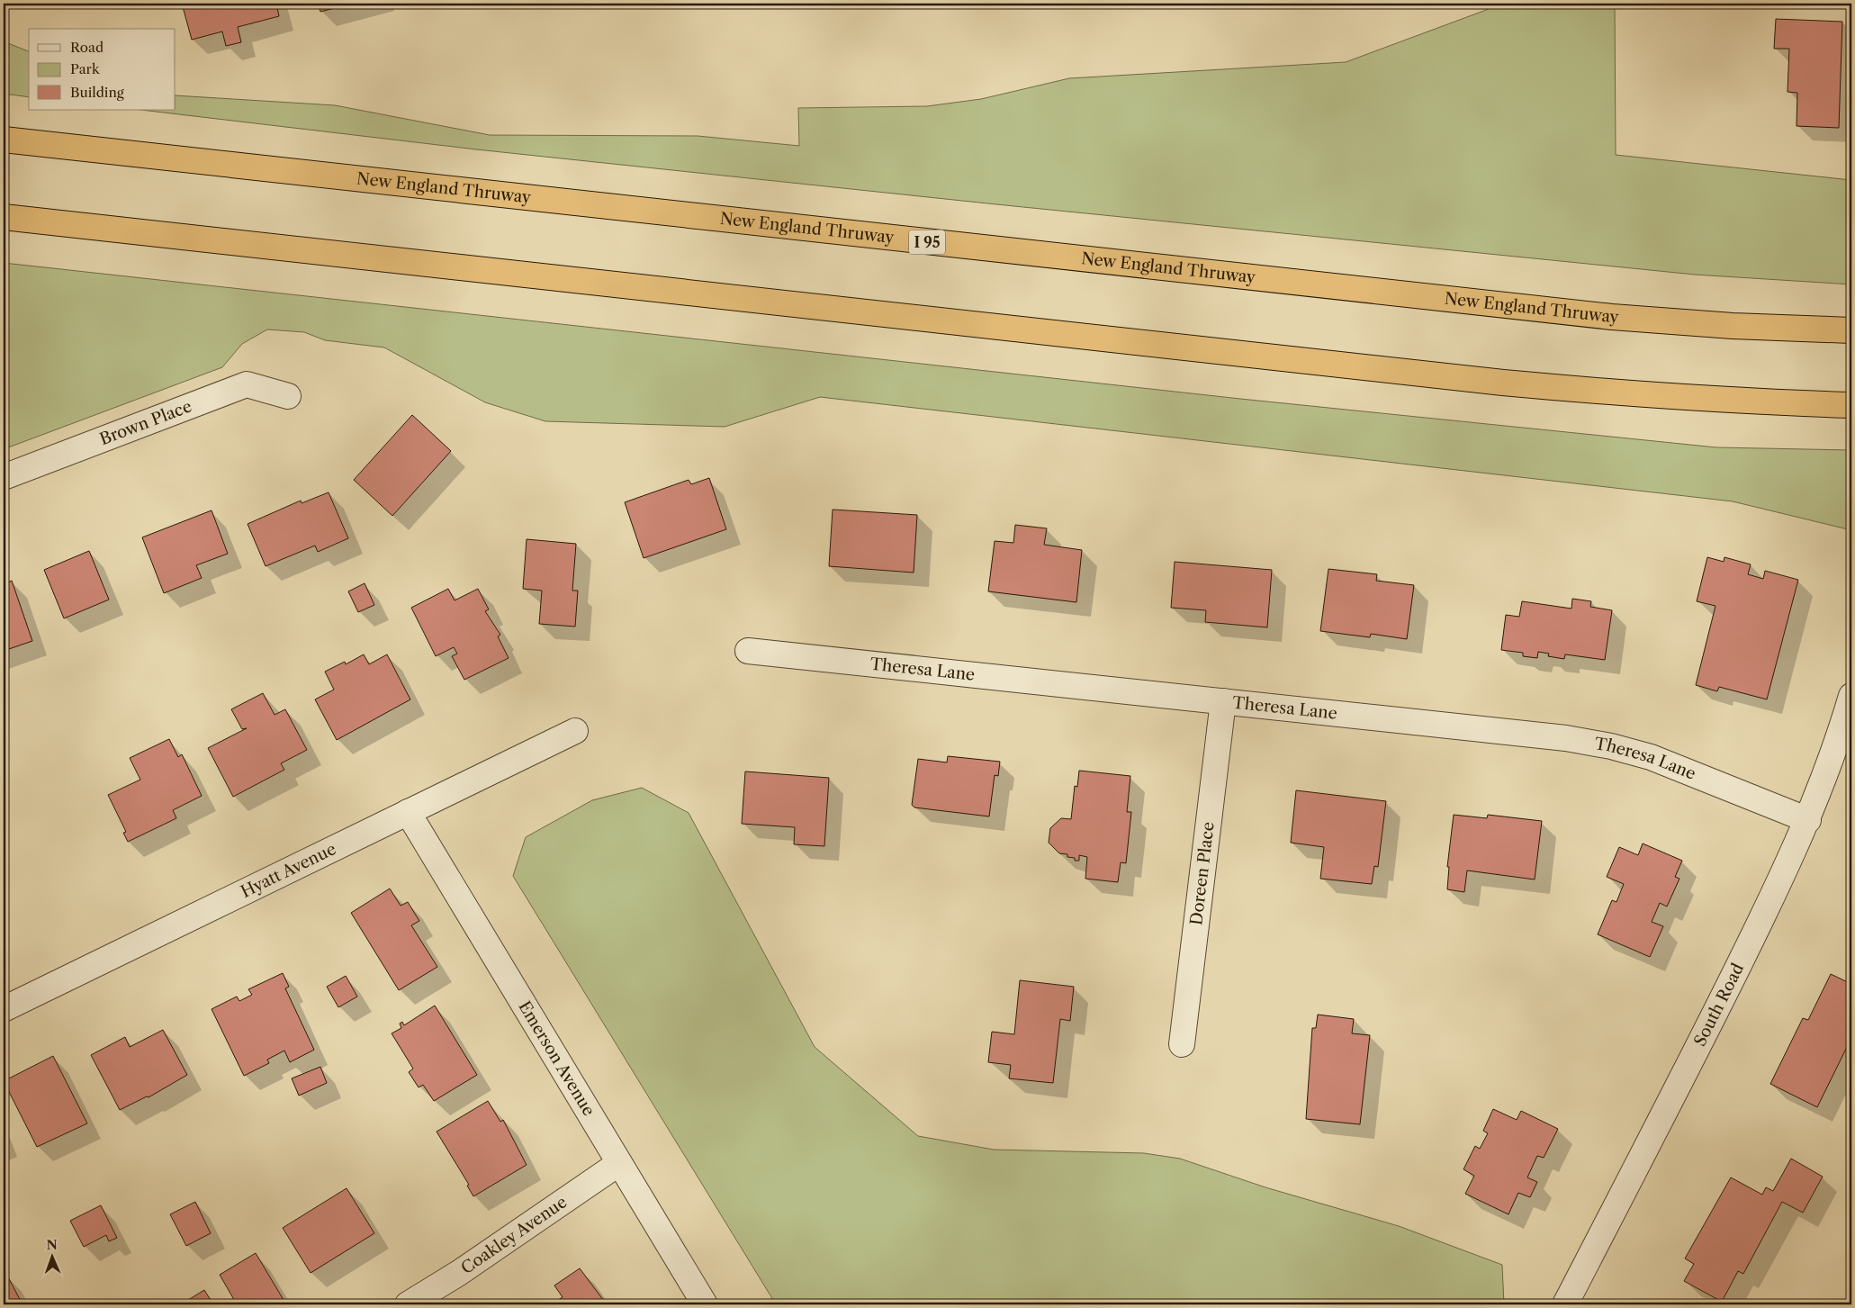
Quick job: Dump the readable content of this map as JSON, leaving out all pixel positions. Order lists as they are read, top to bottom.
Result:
{
  "streets": {
    "highway": ["New England Thruway", "I 95"],
    "street": [
      "Brown Place",
      "Theresa Lane",
      "Hyatt Avenue",
      "Doreen Place",
      "South Road",
      "Emerson Avenue",
      "Coakley Avenue"
    ]
  },
  "crossings": [
    ["Theresa Lane", "Doreen Place"],
    ["Theresa Lane", "South Road"],
    ["Hyatt Avenue", "Emerson Avenue"],
    ["Emerson Avenue", "Coakley Avenue"]
  ],
  "legend": ["Road", "Park", "Building"],
  "north": "top"
}
